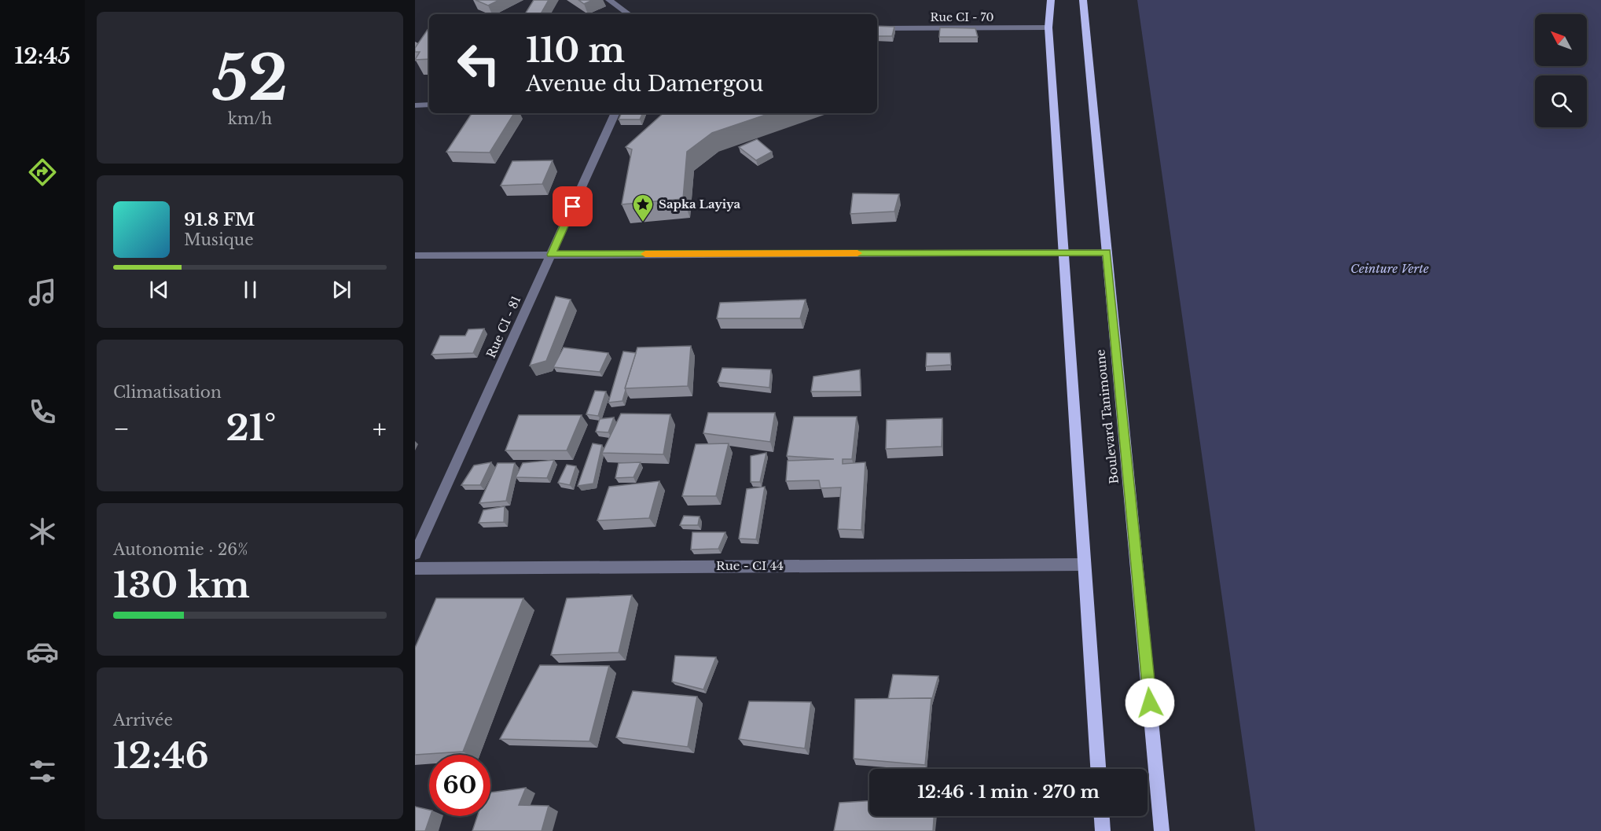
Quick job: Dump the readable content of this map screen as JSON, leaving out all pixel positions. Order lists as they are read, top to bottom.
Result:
{
  "streets": {
    "main road": ["Boulevard Tanimoune"],
    "street": ["Rue CI - 70", "Rue CI - 81", "Rue - CI 44"]
  },
  "parks": ["Ceinture Verte"],
  "places": {
    "place": ["Sapka Layiya"]
  },
  "north": "top left",
  "page": {
    "tabs": "12:45",
    "tile": [
      ["52", "km/h"],
      "Climatisation",
      ["Autonomie · 26%", "130 km"],
      ["Arrivée", "12:46"]
    ],
    "turn": ["110 m", "Avenue du Damergou"],
    "song": ["91.8 FM", "Musique"],
    "heat": ["−", "21°", "+"],
    "limit": "60",
    "trip": "12:46 · 1 min · 270 m"
  }
}
